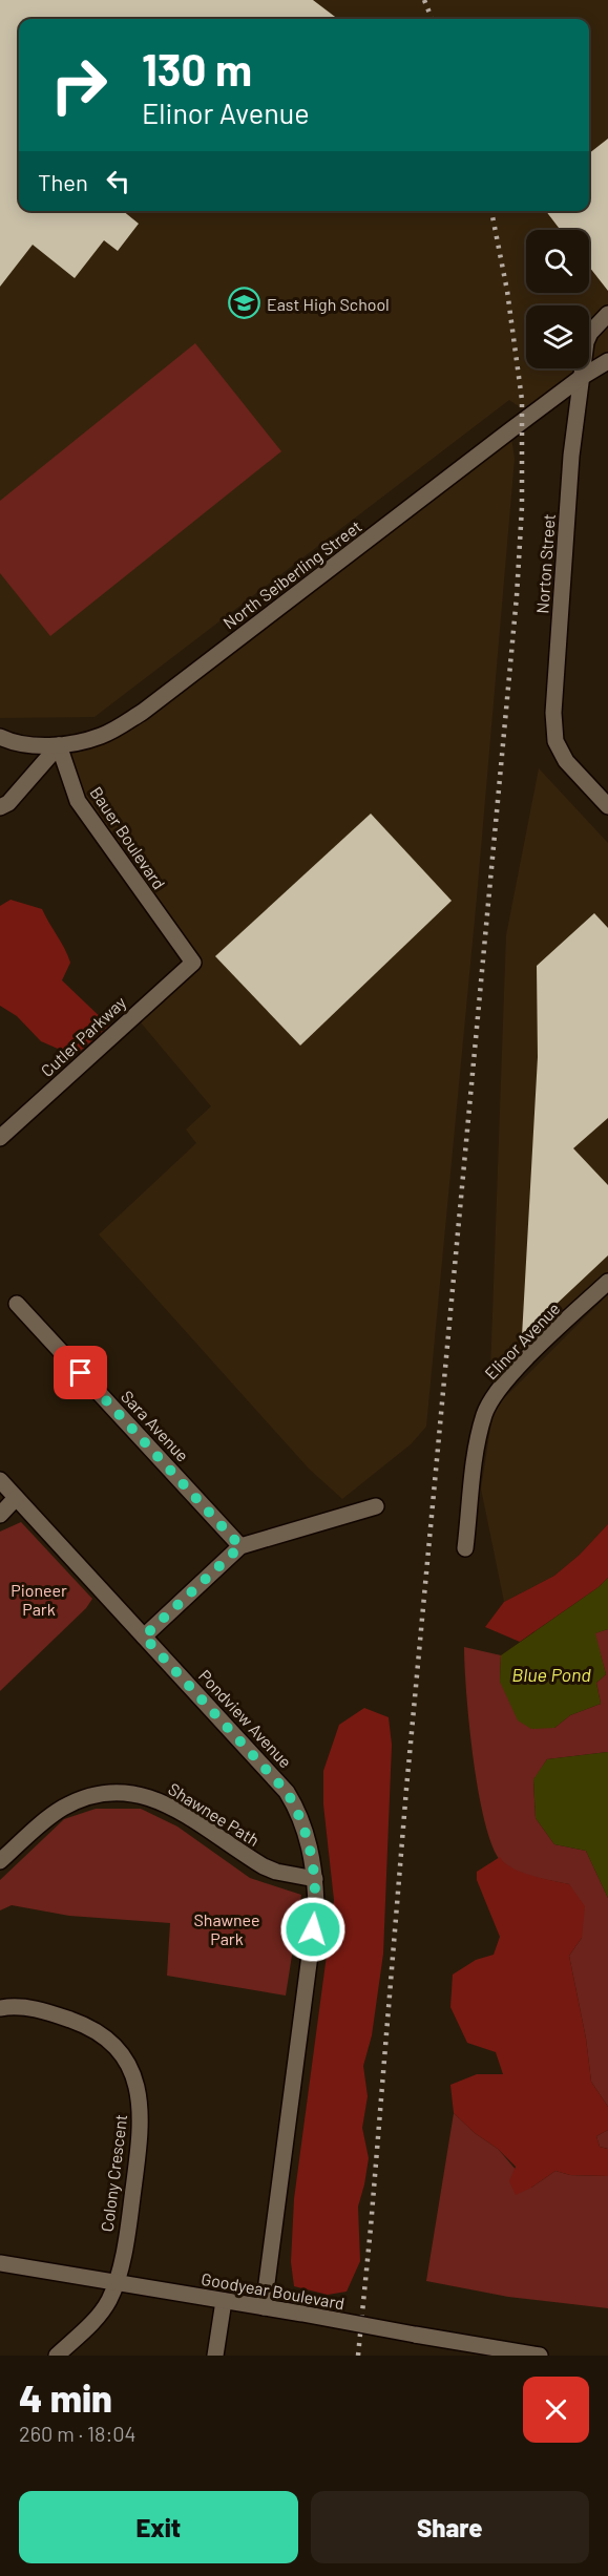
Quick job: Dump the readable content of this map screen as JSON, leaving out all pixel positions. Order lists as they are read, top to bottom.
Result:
{
  "streets": {
    "street": [
      "Norton Street",
      "North Seiberling Street",
      "Bauer Boulevard",
      "Cutler Parkway",
      "Elinor Avenue",
      "Sara Avenue",
      "Pondview Avenue",
      "Shawnee Path",
      "Colony Crescent",
      "Goodyear Boulevard"
    ]
  },
  "crossings": [
    ["Norton Street", "North Seiberling Street"],
    ["North Seiberling Street", "Bauer Boulevard"],
    ["Bauer Boulevard", "Cutler Parkway"],
    ["Pondview Avenue", "Shawnee Path"],
    ["Pondview Avenue", "Goodyear Boulevard"],
    ["Colony Crescent", "Goodyear Boulevard"]
  ],
  "water": ["Blue Pond"],
  "parks": ["Pioneer Park", "Shawnee Park"],
  "places": {
    "school or university": ["East High School"]
  },
  "page": {
    "turn": ["130 m", "Elinor Avenue"],
    "then": "Then",
    "heading": ["4 min", "260 m · 18:04"],
    "buttons": ["Exit", "Share"]
  }
}
